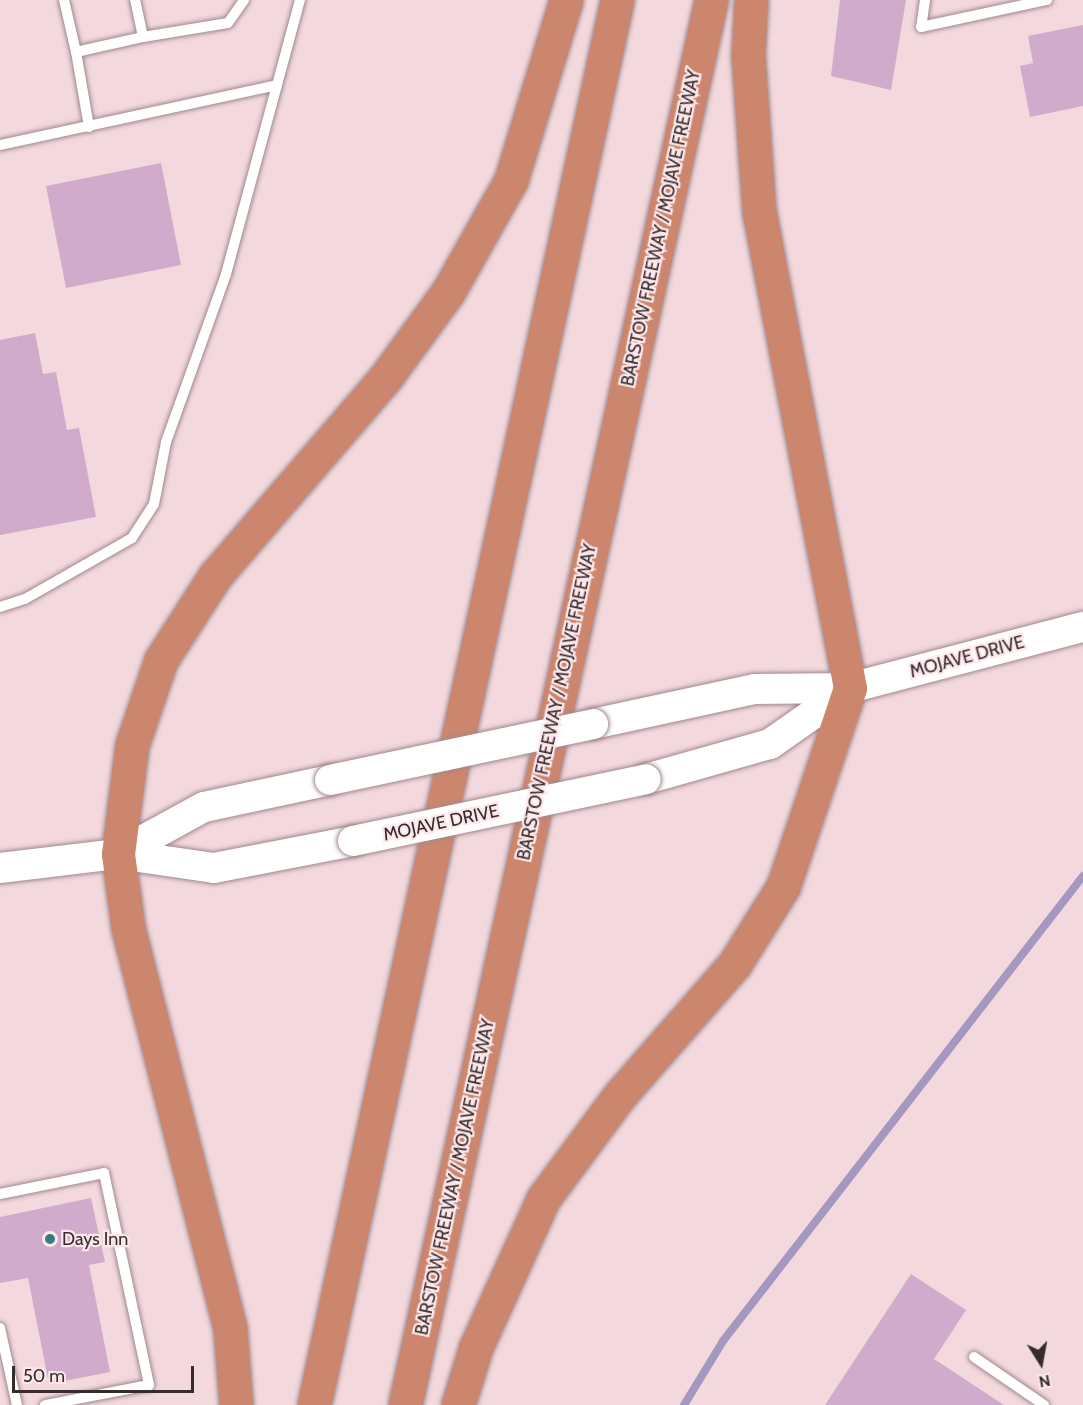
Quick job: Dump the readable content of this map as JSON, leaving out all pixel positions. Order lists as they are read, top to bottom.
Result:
{
  "streets": {
    "highway": ["BARSTOW FREEWAY / MOJAVE FREEWAY"],
    "main road": ["MOJAVE DRIVE"]
  },
  "places": ["Days Inn"],
  "scale_bar": "50 m",
  "north": "bottom"
}
